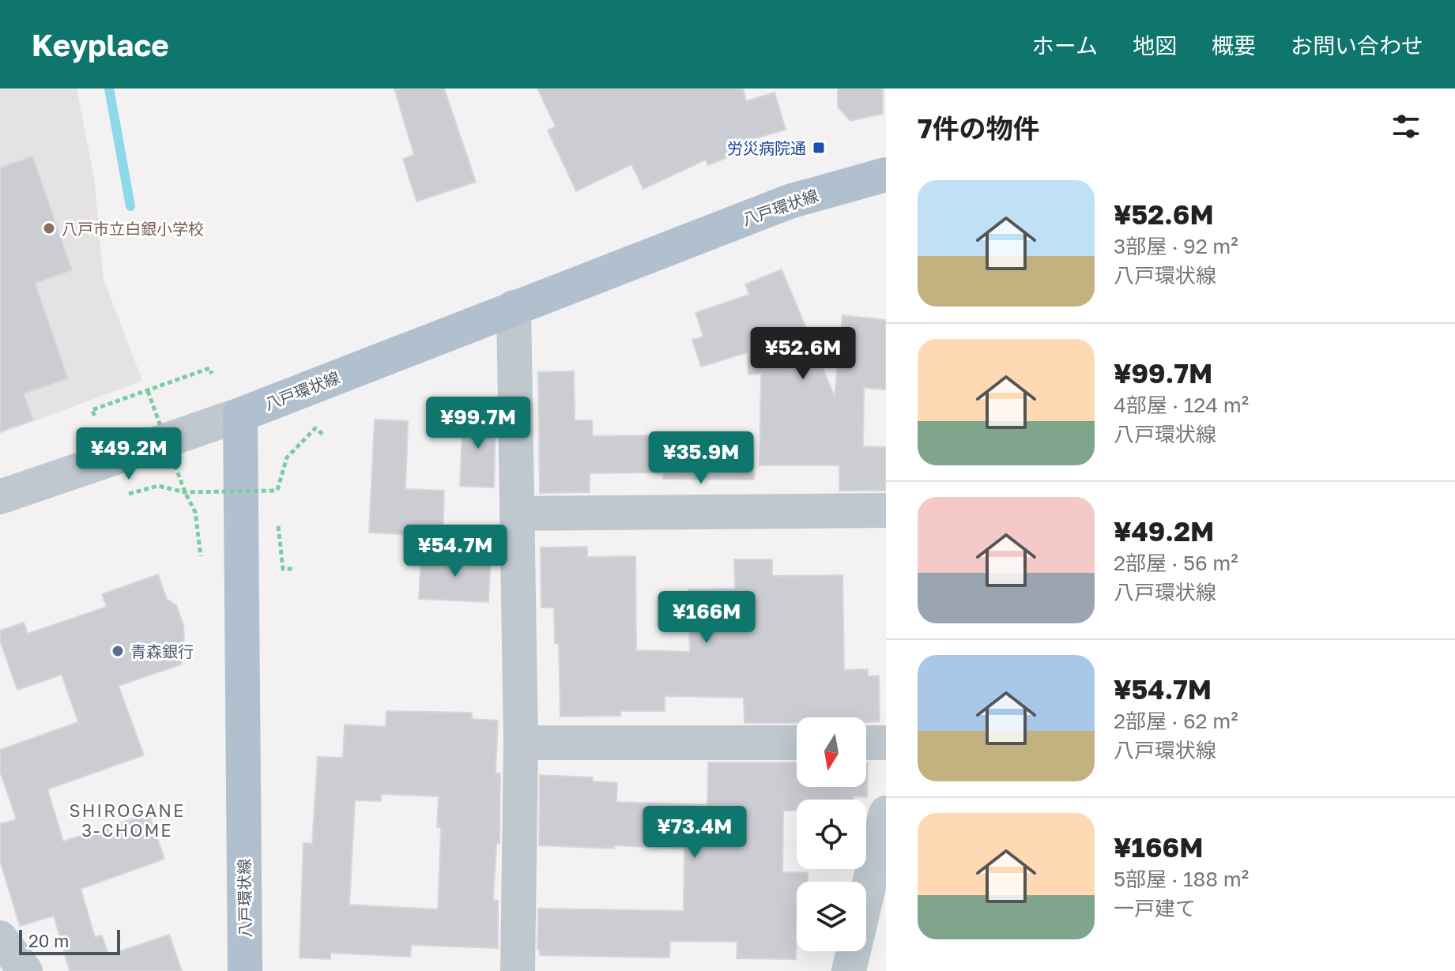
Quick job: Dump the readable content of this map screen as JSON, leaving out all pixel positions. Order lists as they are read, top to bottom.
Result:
{
  "streets": {
    "main road": ["八戸環状線"]
  },
  "districts": ["SHIROGANE 3-CHOME"],
  "places": {
    "transit": ["労災病院通"],
    "other": ["八戸市立白銀小学校", "青森銀行"]
  },
  "scale_bar": "20 m",
  "north": "bottom",
  "page": {
    "header": "Keyplace",
    "nav": [
      "ホーム",
      "地図",
      "概要",
      "お問い合わせ"
    ],
    "heading": "7件の物件",
    "list": [
      {
        "name": "¥52.6M",
        "note": "3部屋 · 92 m² · 八戸環状線"
      },
      {
        "name": "¥99.7M",
        "note": "4部屋 · 124 m² · 八戸環状線"
      },
      {
        "name": "¥49.2M",
        "note": "2部屋 · 56 m² · 八戸環状線"
      },
      {
        "name": "¥54.7M",
        "note": "2部屋 · 62 m² · 八戸環状線"
      },
      {
        "name": "¥166M",
        "note": "5部屋 · 188 m² · 一戸建て"
      }
    ],
    "price": [
      "¥52.6M",
      "¥99.7M",
      "¥49.2M",
      "¥35.9M",
      "¥54.7M",
      "¥166M",
      "¥73.4M"
    ],
    "scale": "20 m"
  }
}
